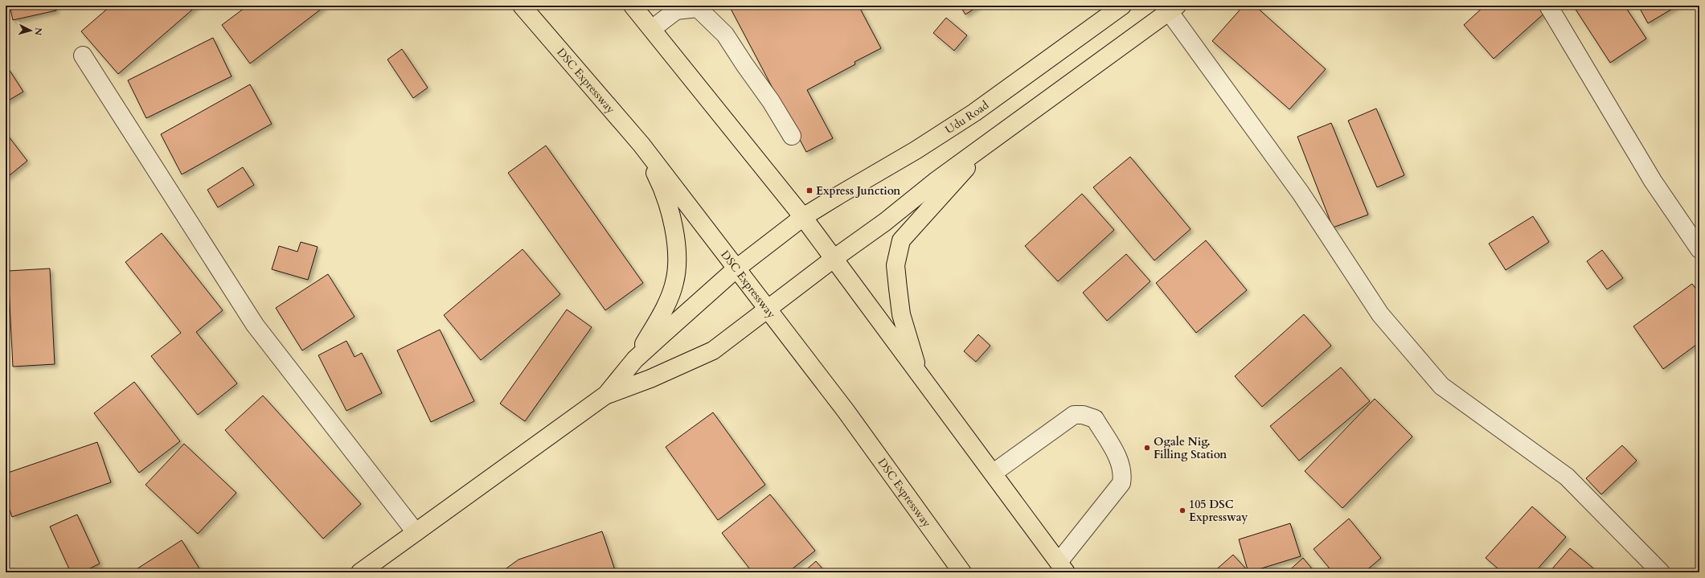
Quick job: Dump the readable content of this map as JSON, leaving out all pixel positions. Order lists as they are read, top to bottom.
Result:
{
  "streets": {
    "main road": ["DSC Expressway", "Udu Road"]
  },
  "crossings": [
    ["DSC Expressway", "Udu Road"]
  ],
  "places": {
    "transit": ["Express Junction"],
    "other": ["Ogale Nig. Filling Station", "105 DSC Expressway"]
  },
  "north": "right"
}
